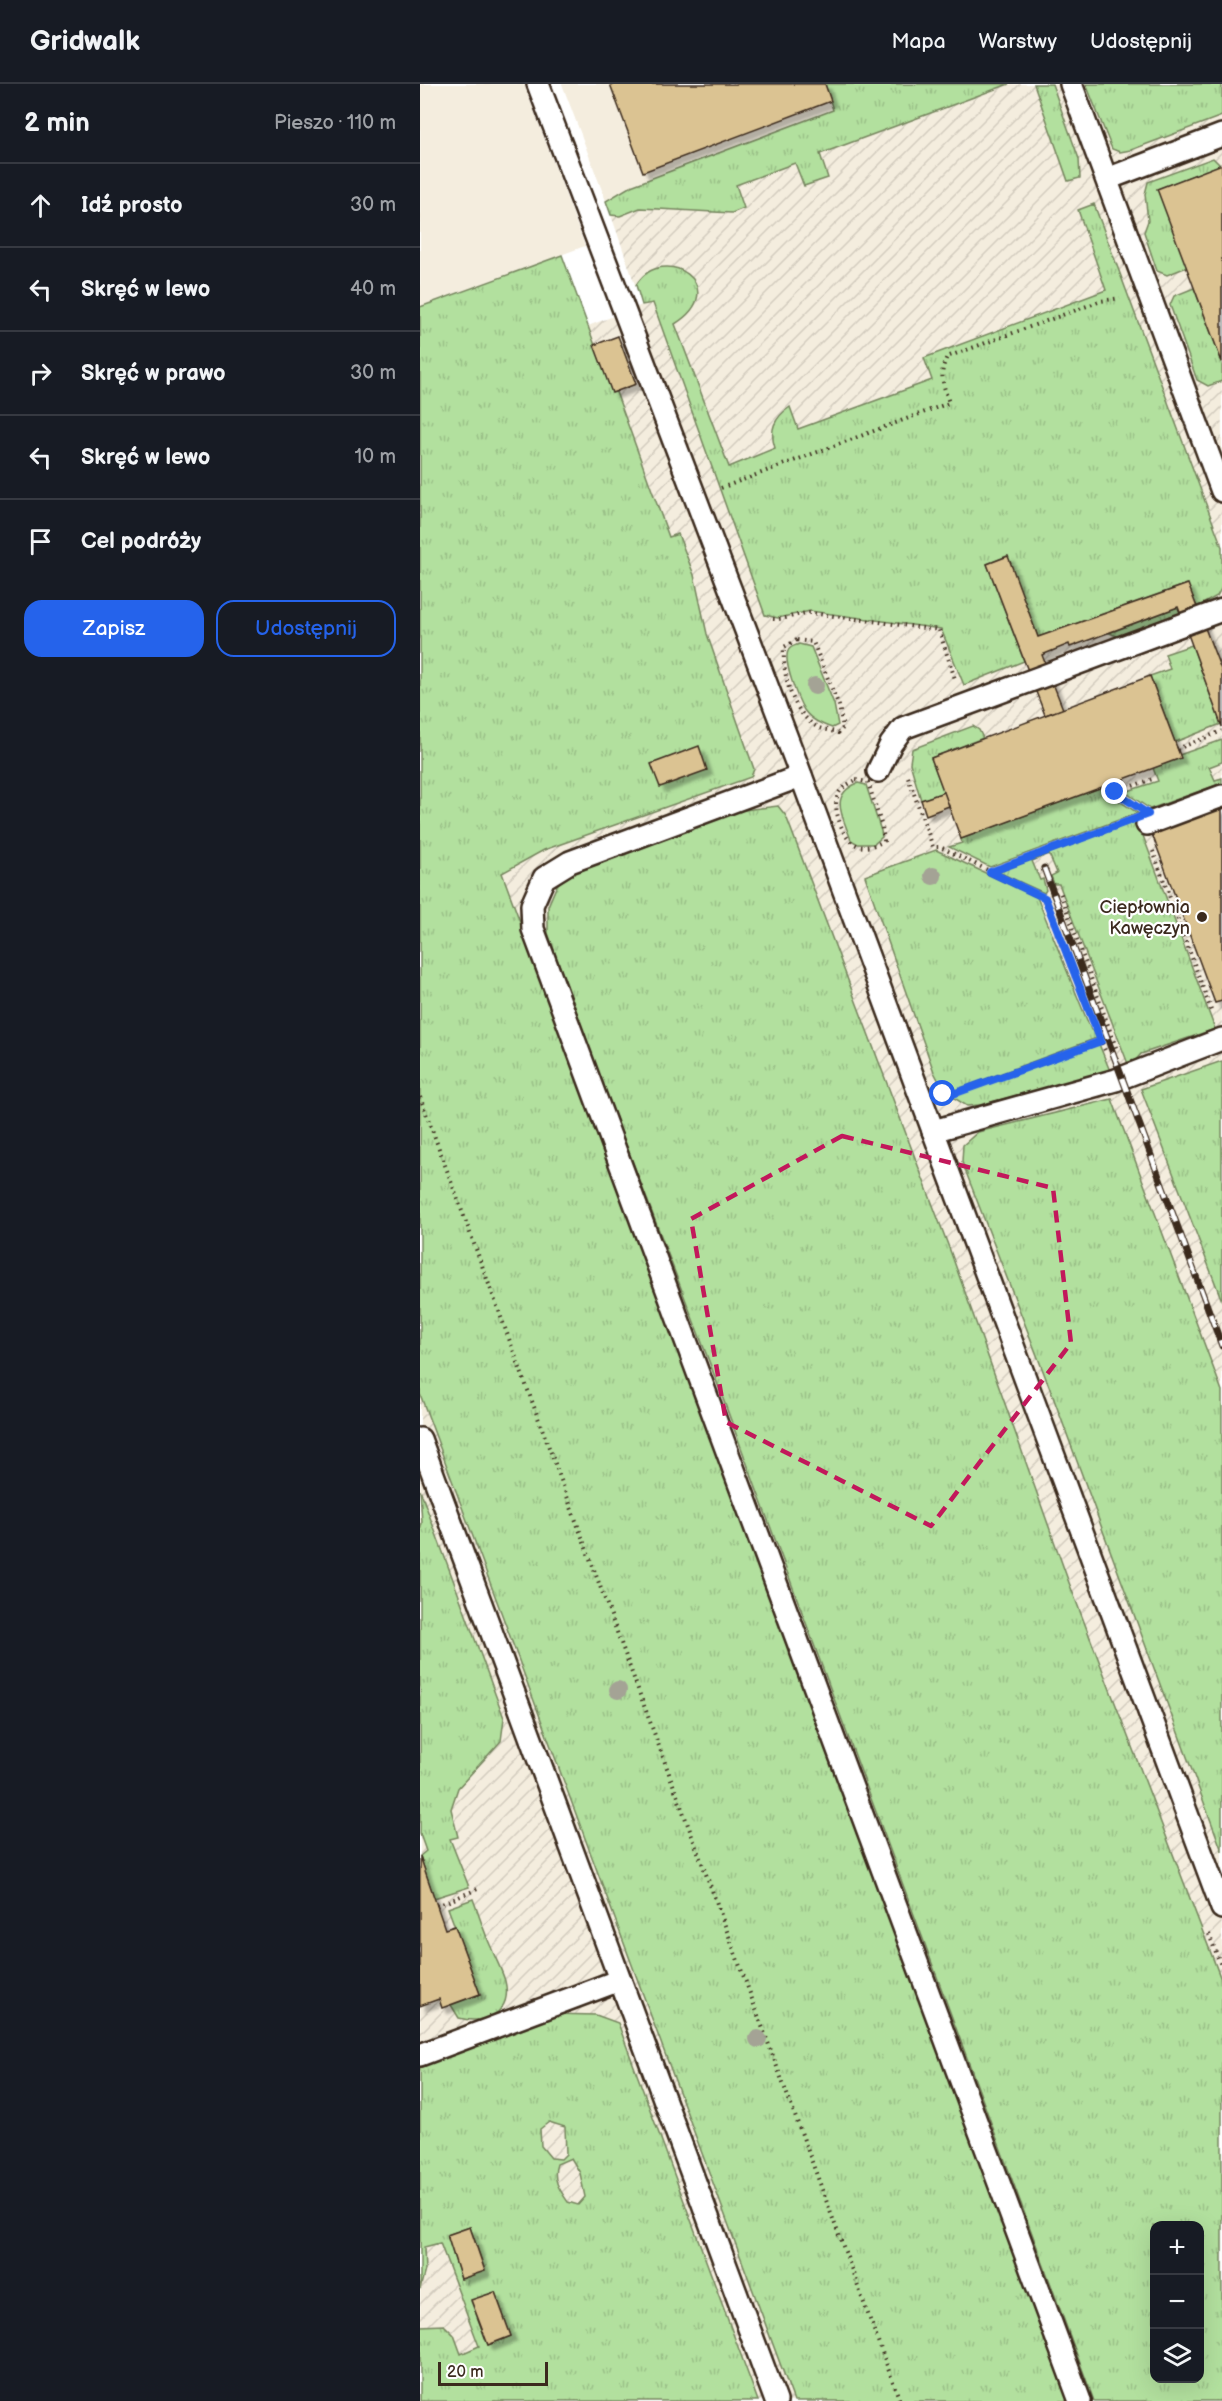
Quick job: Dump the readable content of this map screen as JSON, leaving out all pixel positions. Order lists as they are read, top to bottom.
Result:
{
  "places": ["Ciepłownia Kawęczyn"],
  "scale_bar": "20 m",
  "page": {
    "header": "Gridwalk",
    "nav": ["Mapa", "Warstwy", "Udostępnij"],
    "heading": ["2 min", "Pieszo · 110 m"],
    "list": [
      ["Idź prosto", "30 m"],
      ["Skręć w lewo", "40 m"],
      ["Skręć w prawo", "30 m"],
      ["Skręć w lewo", "10 m"],
      "Cel podróży"
    ],
    "buttons": ["Zapisz", "Udostępnij"],
    "map_buttons": ["+", "−"],
    "scale": "20 m"
  }
}
